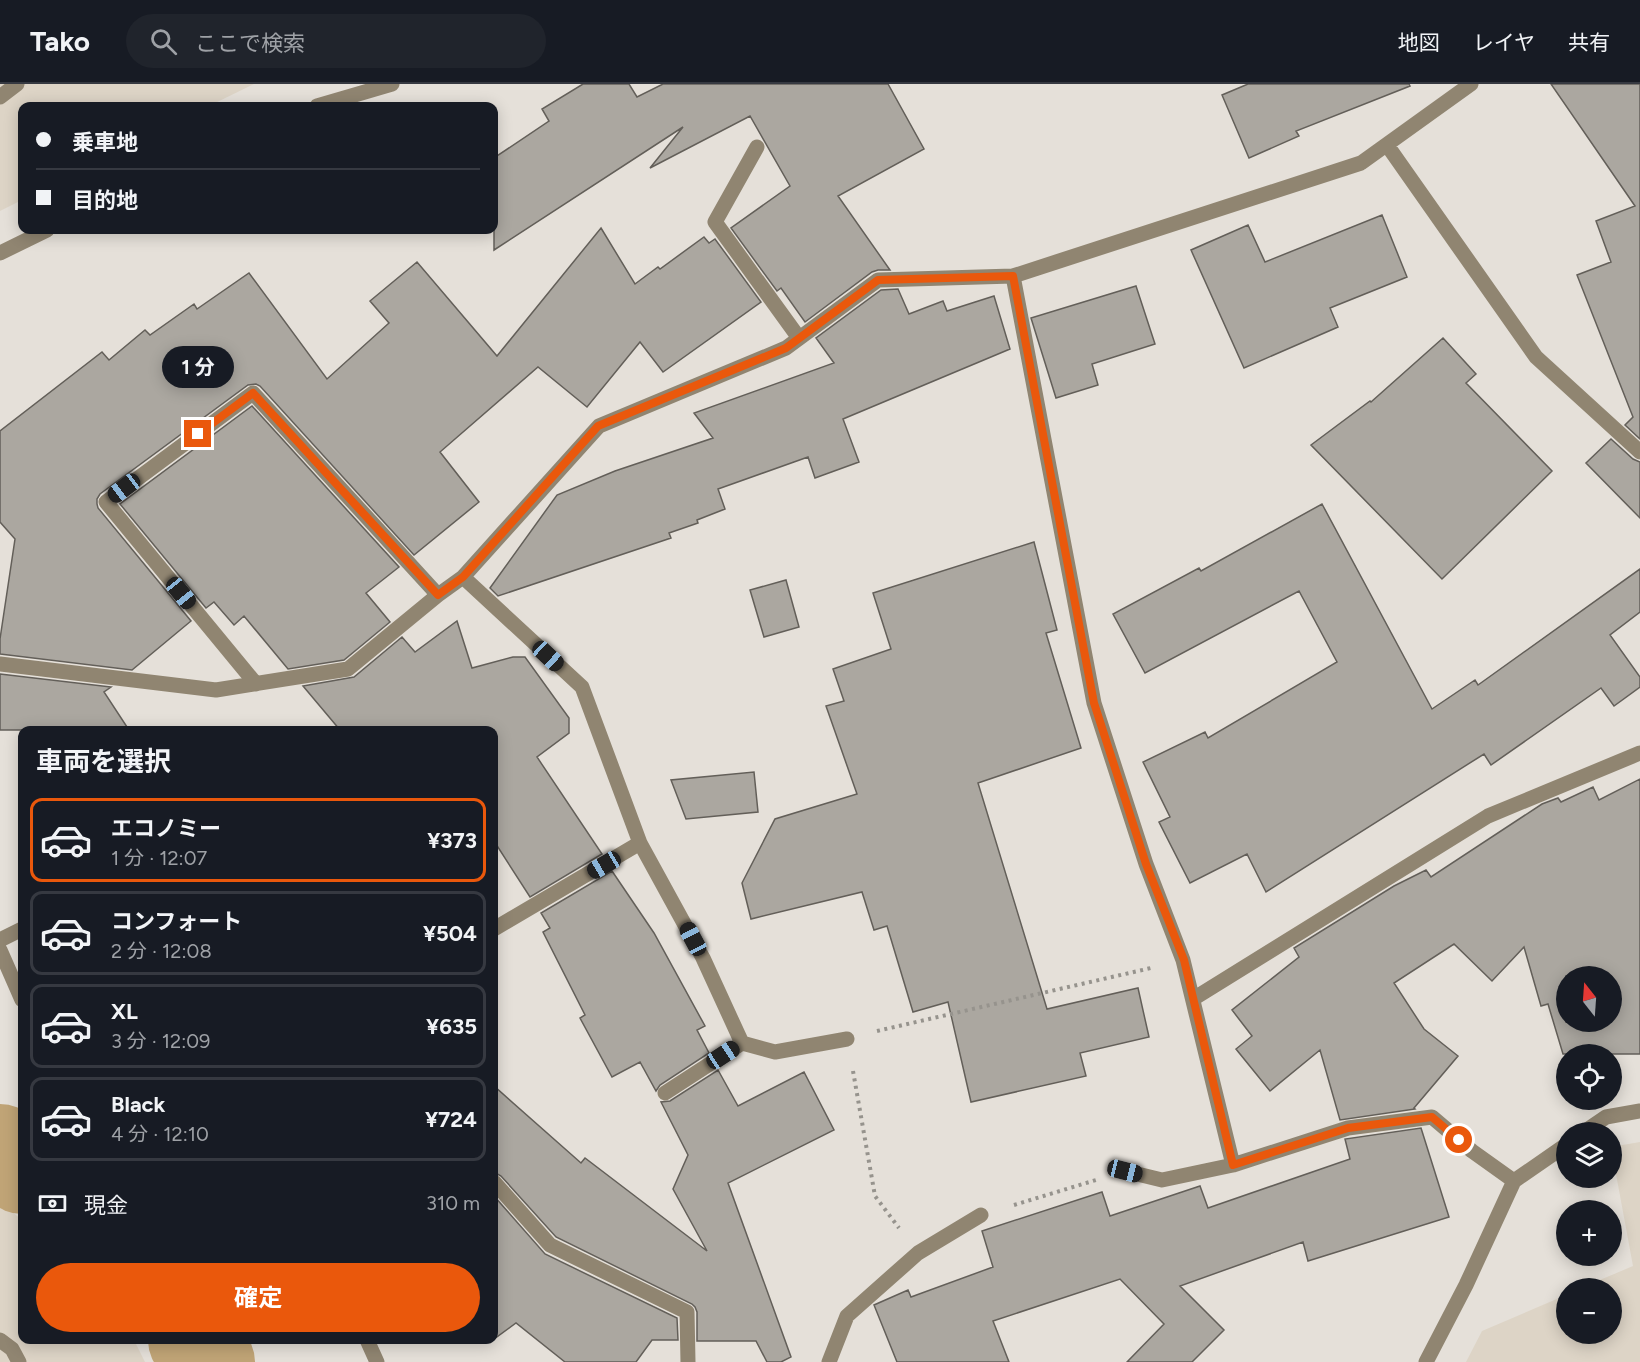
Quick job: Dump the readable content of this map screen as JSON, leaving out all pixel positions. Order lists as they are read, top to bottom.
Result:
{
  "north": "top",
  "page": {
    "header": "Tako",
    "search": "ここで検索",
    "nav": ["地図", "レイヤ", "共有"],
    "banner": ["乗車地", "目的地"],
    "bubble": "1 分",
    "heading": "車両を選択",
    "list": [
      {
        "name": "エコノミー",
        "note": "1 分 · 12:07",
        "value": "¥373"
      },
      {
        "name": "コンフォート",
        "note": "2 分 · 12:08",
        "value": "¥504"
      },
      {
        "name": "XL",
        "note": "3 分 · 12:09",
        "value": "¥635"
      },
      {
        "name": "Black",
        "note": "4 分 · 12:10",
        "value": "¥724"
      }
    ],
    "map_buttons": ["+", "−"],
    "pay": ["現金", "310 m"],
    "buttons": "確定"
  }
}
